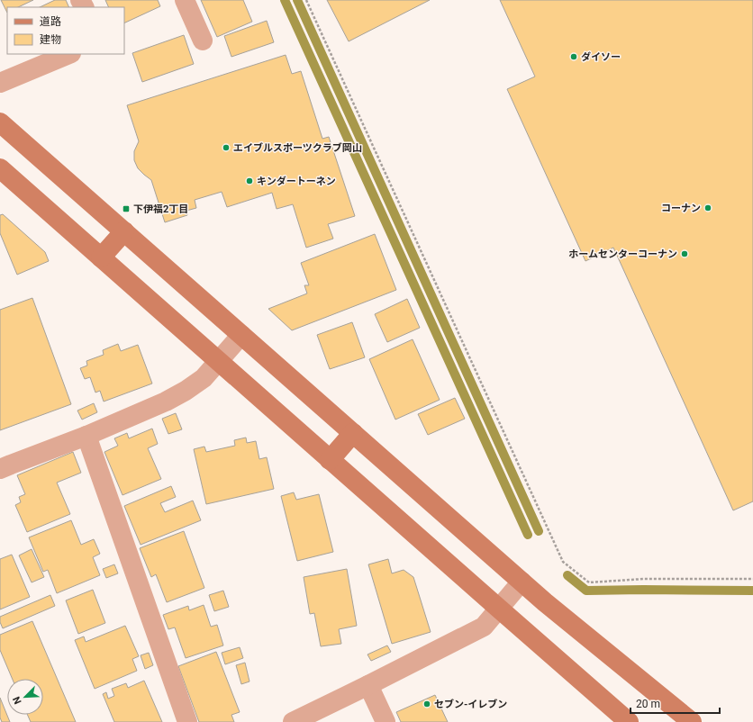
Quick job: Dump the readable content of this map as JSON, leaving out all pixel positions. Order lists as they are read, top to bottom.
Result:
{
  "places": {
    "other": [
      "ダイソー",
      "エイブルスポーツクラブ岡山",
      "キンダートーネン",
      "コーナン",
      "ホームセンターコーナン",
      "セブン-イレブン"
    ],
    "transit": ["下伊福2丁目"]
  },
  "legend": ["道路", "建物"],
  "scale_bar": "20 m",
  "north": "bottom left"
}
